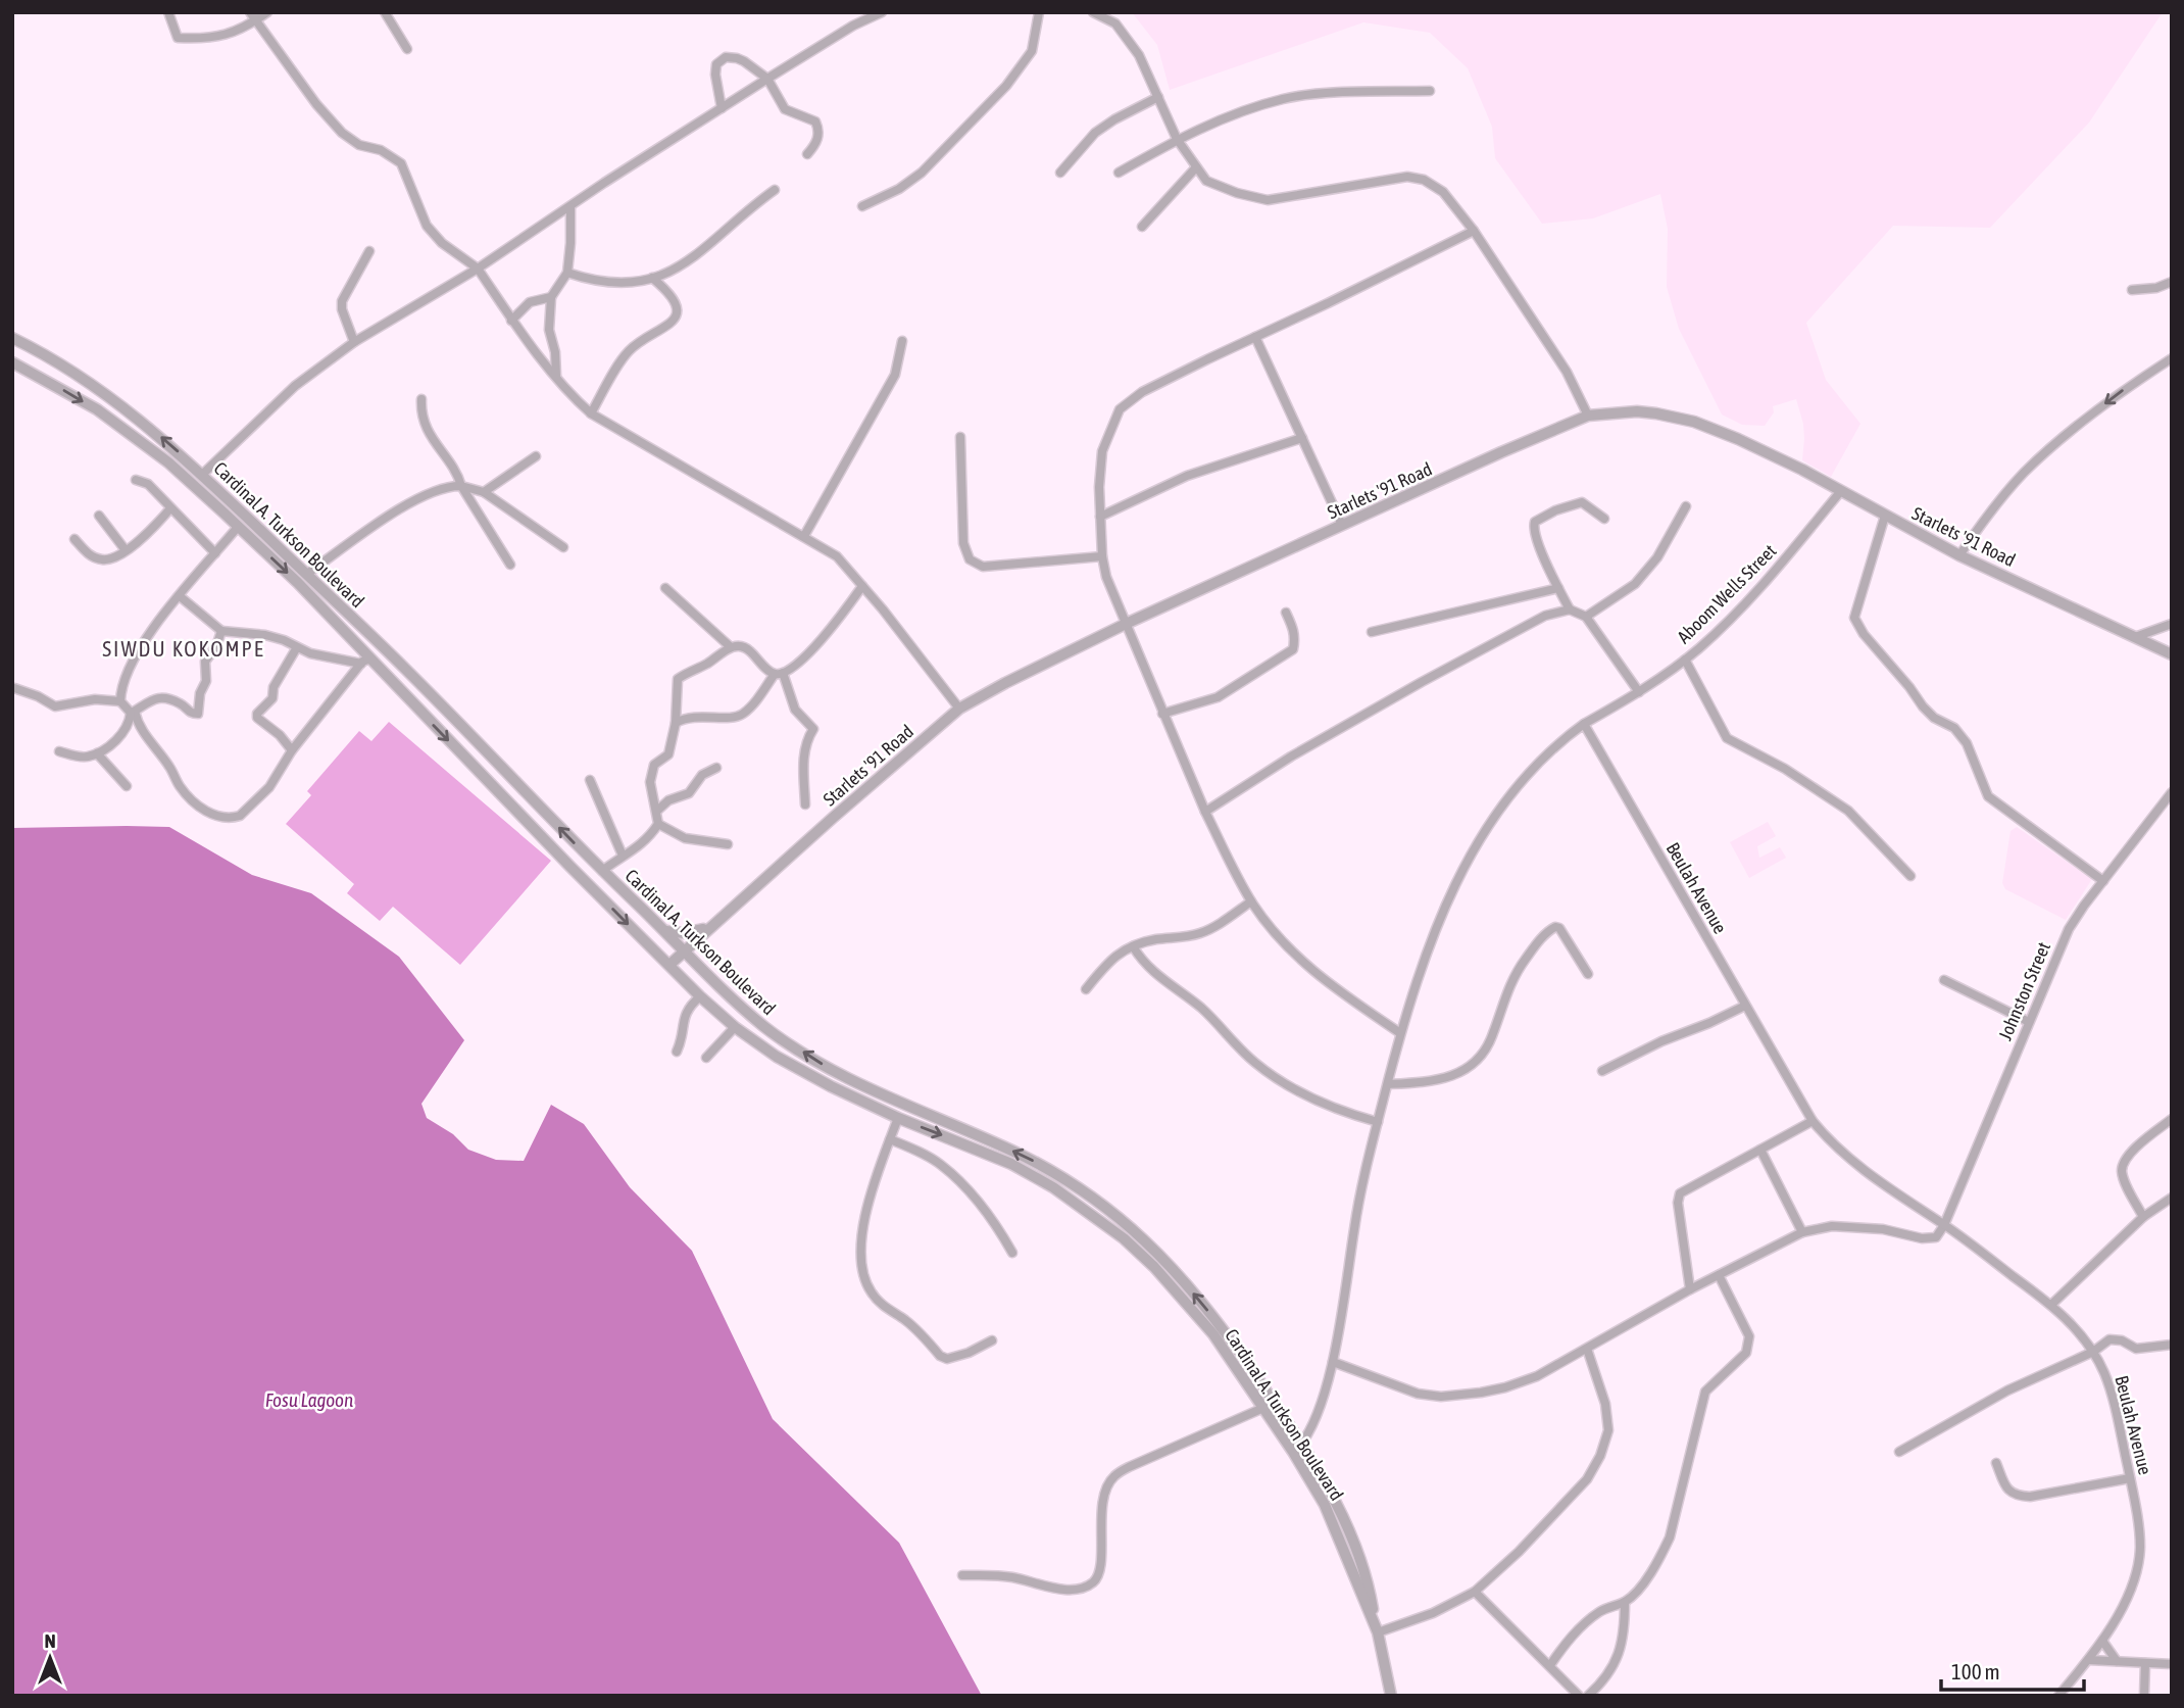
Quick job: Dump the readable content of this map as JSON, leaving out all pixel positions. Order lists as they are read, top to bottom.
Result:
{
  "streets": {
    "street": [
      "Starlets '91 Road",
      "Cardinal A. Turkson Boulevard",
      "Aboom Wells Street",
      "Beulah Avenue",
      "Johnston Street"
    ]
  },
  "crossings": [
    ["Starlets '91 Road", "Cardinal A. Turkson Boulevard"],
    ["Starlets '91 Road", "Aboom Wells Street"],
    ["Aboom Wells Street", "Beulah Avenue"],
    ["Beulah Avenue", "Johnston Street"]
  ],
  "districts": ["SIWDU KOKOMPE"],
  "water": ["Fosu Lagoon"],
  "scale_bar": "100 m",
  "north": "top"
}
